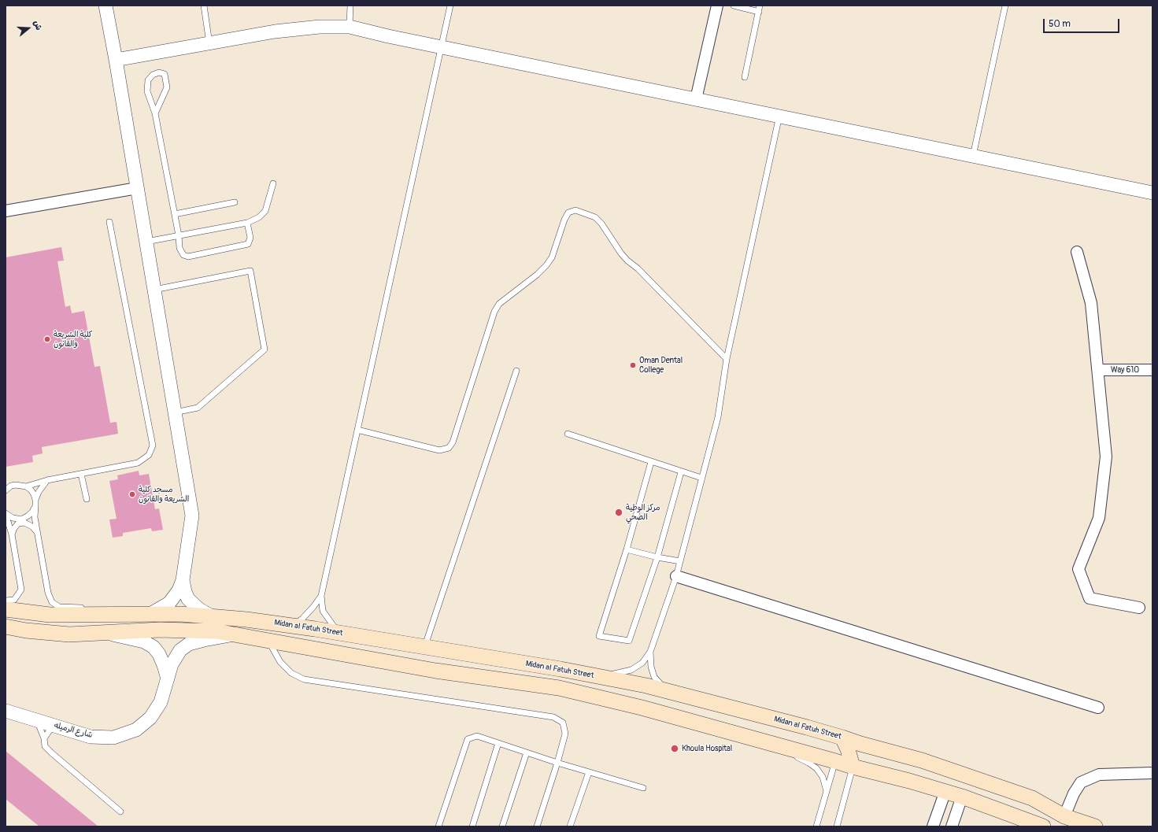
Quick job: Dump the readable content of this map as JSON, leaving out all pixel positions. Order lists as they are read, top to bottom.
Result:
{
  "streets": {
    "main road": ["Midan al Fatuh Street"],
    "street": ["Way 610", "شارع الرميله"]
  },
  "places": [
    "كلية الشريعة والقانون",
    "Oman Dental College",
    "مسجد كلية الشريعة والقانون",
    "مركز الوطية الصحي",
    "Khoula Hospital"
  ],
  "scale_bar": "50 m",
  "north": "right"
}
